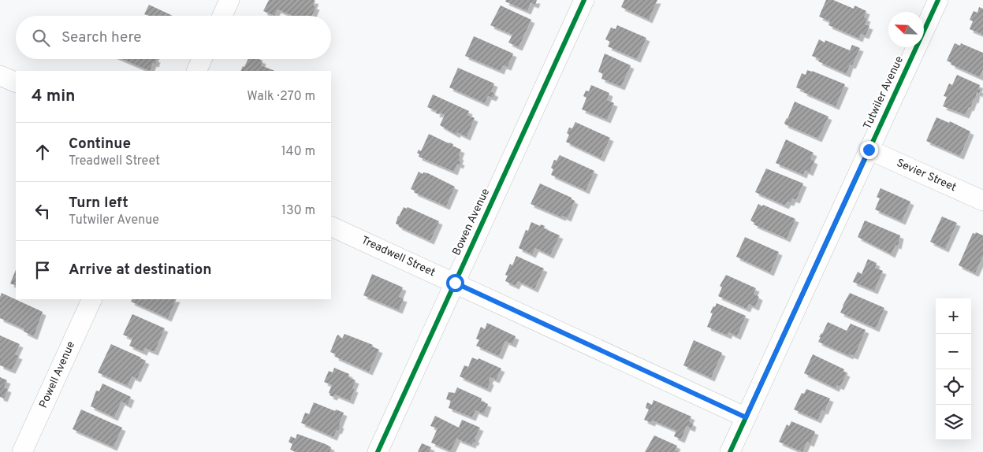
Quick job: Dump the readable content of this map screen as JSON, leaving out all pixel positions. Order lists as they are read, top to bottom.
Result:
{
  "streets": {
    "street": [
      "Tutwiler Avenue",
      "Sevier Street",
      "Bowen Avenue",
      "Treadwell Street",
      "Powell Avenue"
    ]
  },
  "crossings": [
    ["Tutwiler Avenue", "Sevier Street"],
    ["Tutwiler Avenue", "Treadwell Street"],
    ["Bowen Avenue", "Treadwell Street"]
  ],
  "north": "top left",
  "page": {
    "search": "Search here",
    "heading": ["4 min", "Walk · 270 m"],
    "list": [
      ["Continue", "Treadwell Street", "140 m"],
      ["Turn left", "Tutwiler Avenue", "130 m"],
      "Arrive at destination"
    ],
    "map_buttons": ["+", "−"]
  }
}
